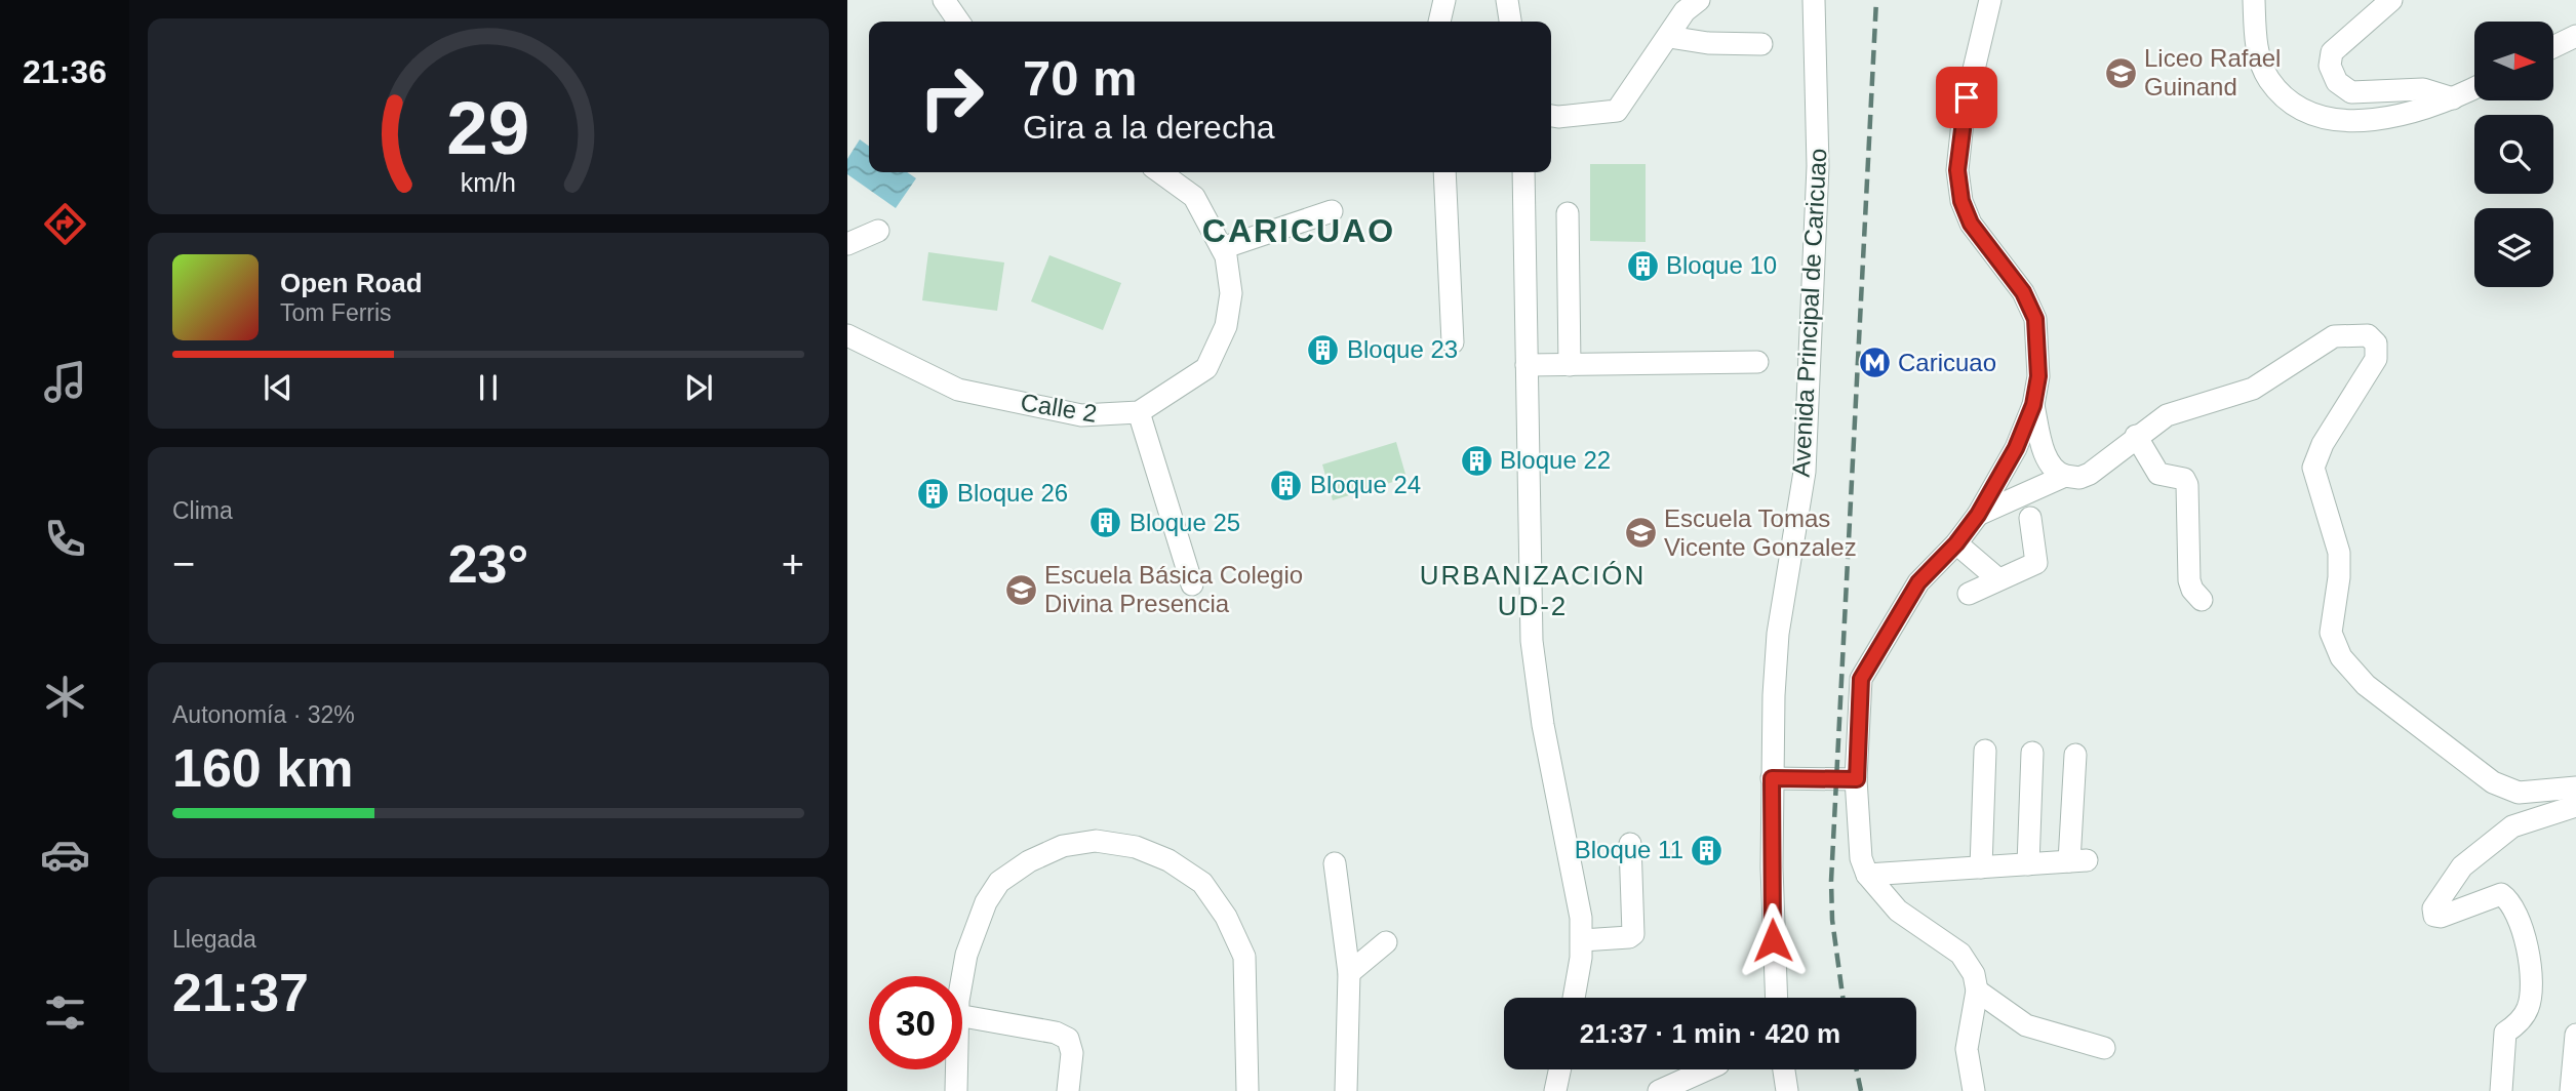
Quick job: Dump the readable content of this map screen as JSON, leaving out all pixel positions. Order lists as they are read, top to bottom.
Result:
{
  "streets": {
    "street": ["Avenida Principal de Caricuao", "Calle 2"]
  },
  "districts": ["CARICUAO", "URBANIZACIÓN UD-2"],
  "places": {
    "school or university": ["Liceo Rafael Guinand", "Escuela Tomas Vicente Gonzalez", "Escuela Básica Colegio Divina Presencia"],
    "building": [
      "Bloque 10",
      "Bloque 23",
      "Bloque 22",
      "Bloque 24",
      "Bloque 26",
      "Bloque 25",
      "Bloque 11"
    ],
    "metro station": ["Caricuao"]
  },
  "north": "right",
  "page": {
    "tabs": "21:36",
    "turn": ["70 m", "Gira a la derecha"],
    "song": ["Open Road", "Tom Ferris"],
    "tile": [
      "Clima",
      ["Autonomía · 32%", "160 km"],
      ["Llegada", "21:37"]
    ],
    "heat": ["−", "23°", "+"],
    "limit": "30",
    "trip": "21:37 · 1 min · 420 m",
    "gauge": ["29", "km/h"]
  }
}
